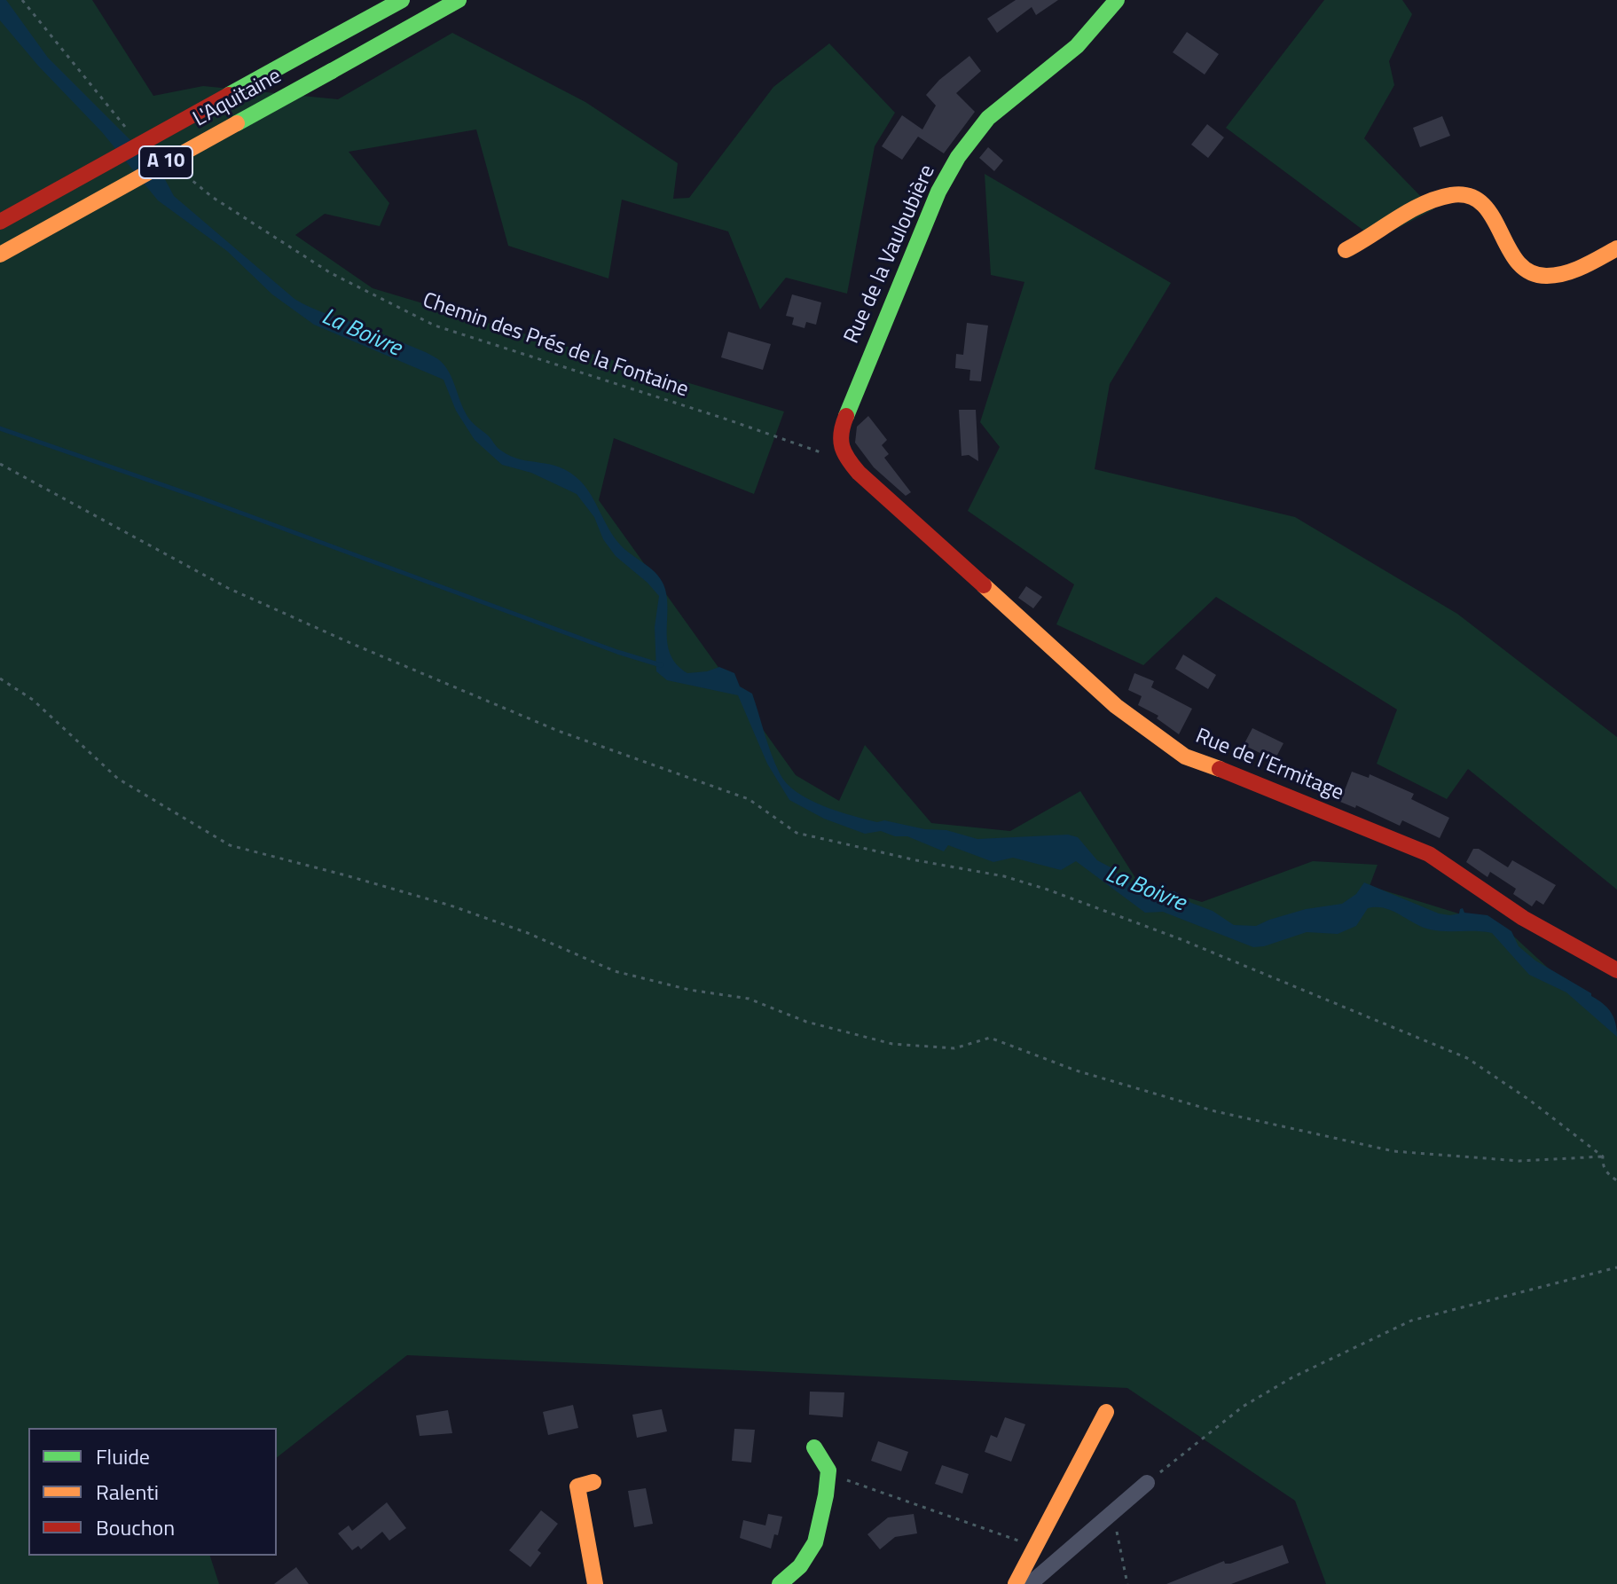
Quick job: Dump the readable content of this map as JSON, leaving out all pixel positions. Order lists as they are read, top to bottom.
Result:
{
  "streets": {
    "main road": [
      "L'Aquitaine",
      "A 10",
      "Rue de la Vauloubière",
      "Rue de l’Ermitage"
    ],
    "path": ["Chemin des Prés de la Fontaine"]
  },
  "crossings": [
    ["Rue de la Vauloubière", "Chemin des Prés de la Fontaine"],
    ["Rue de la Vauloubière", "Rue de l’Ermitage"],
    ["Chemin des Prés de la Fontaine", "Rue de l’Ermitage"]
  ],
  "water": ["La Boivre"],
  "legend": ["Fluide", "Ralenti", "Bouchon"]
}
